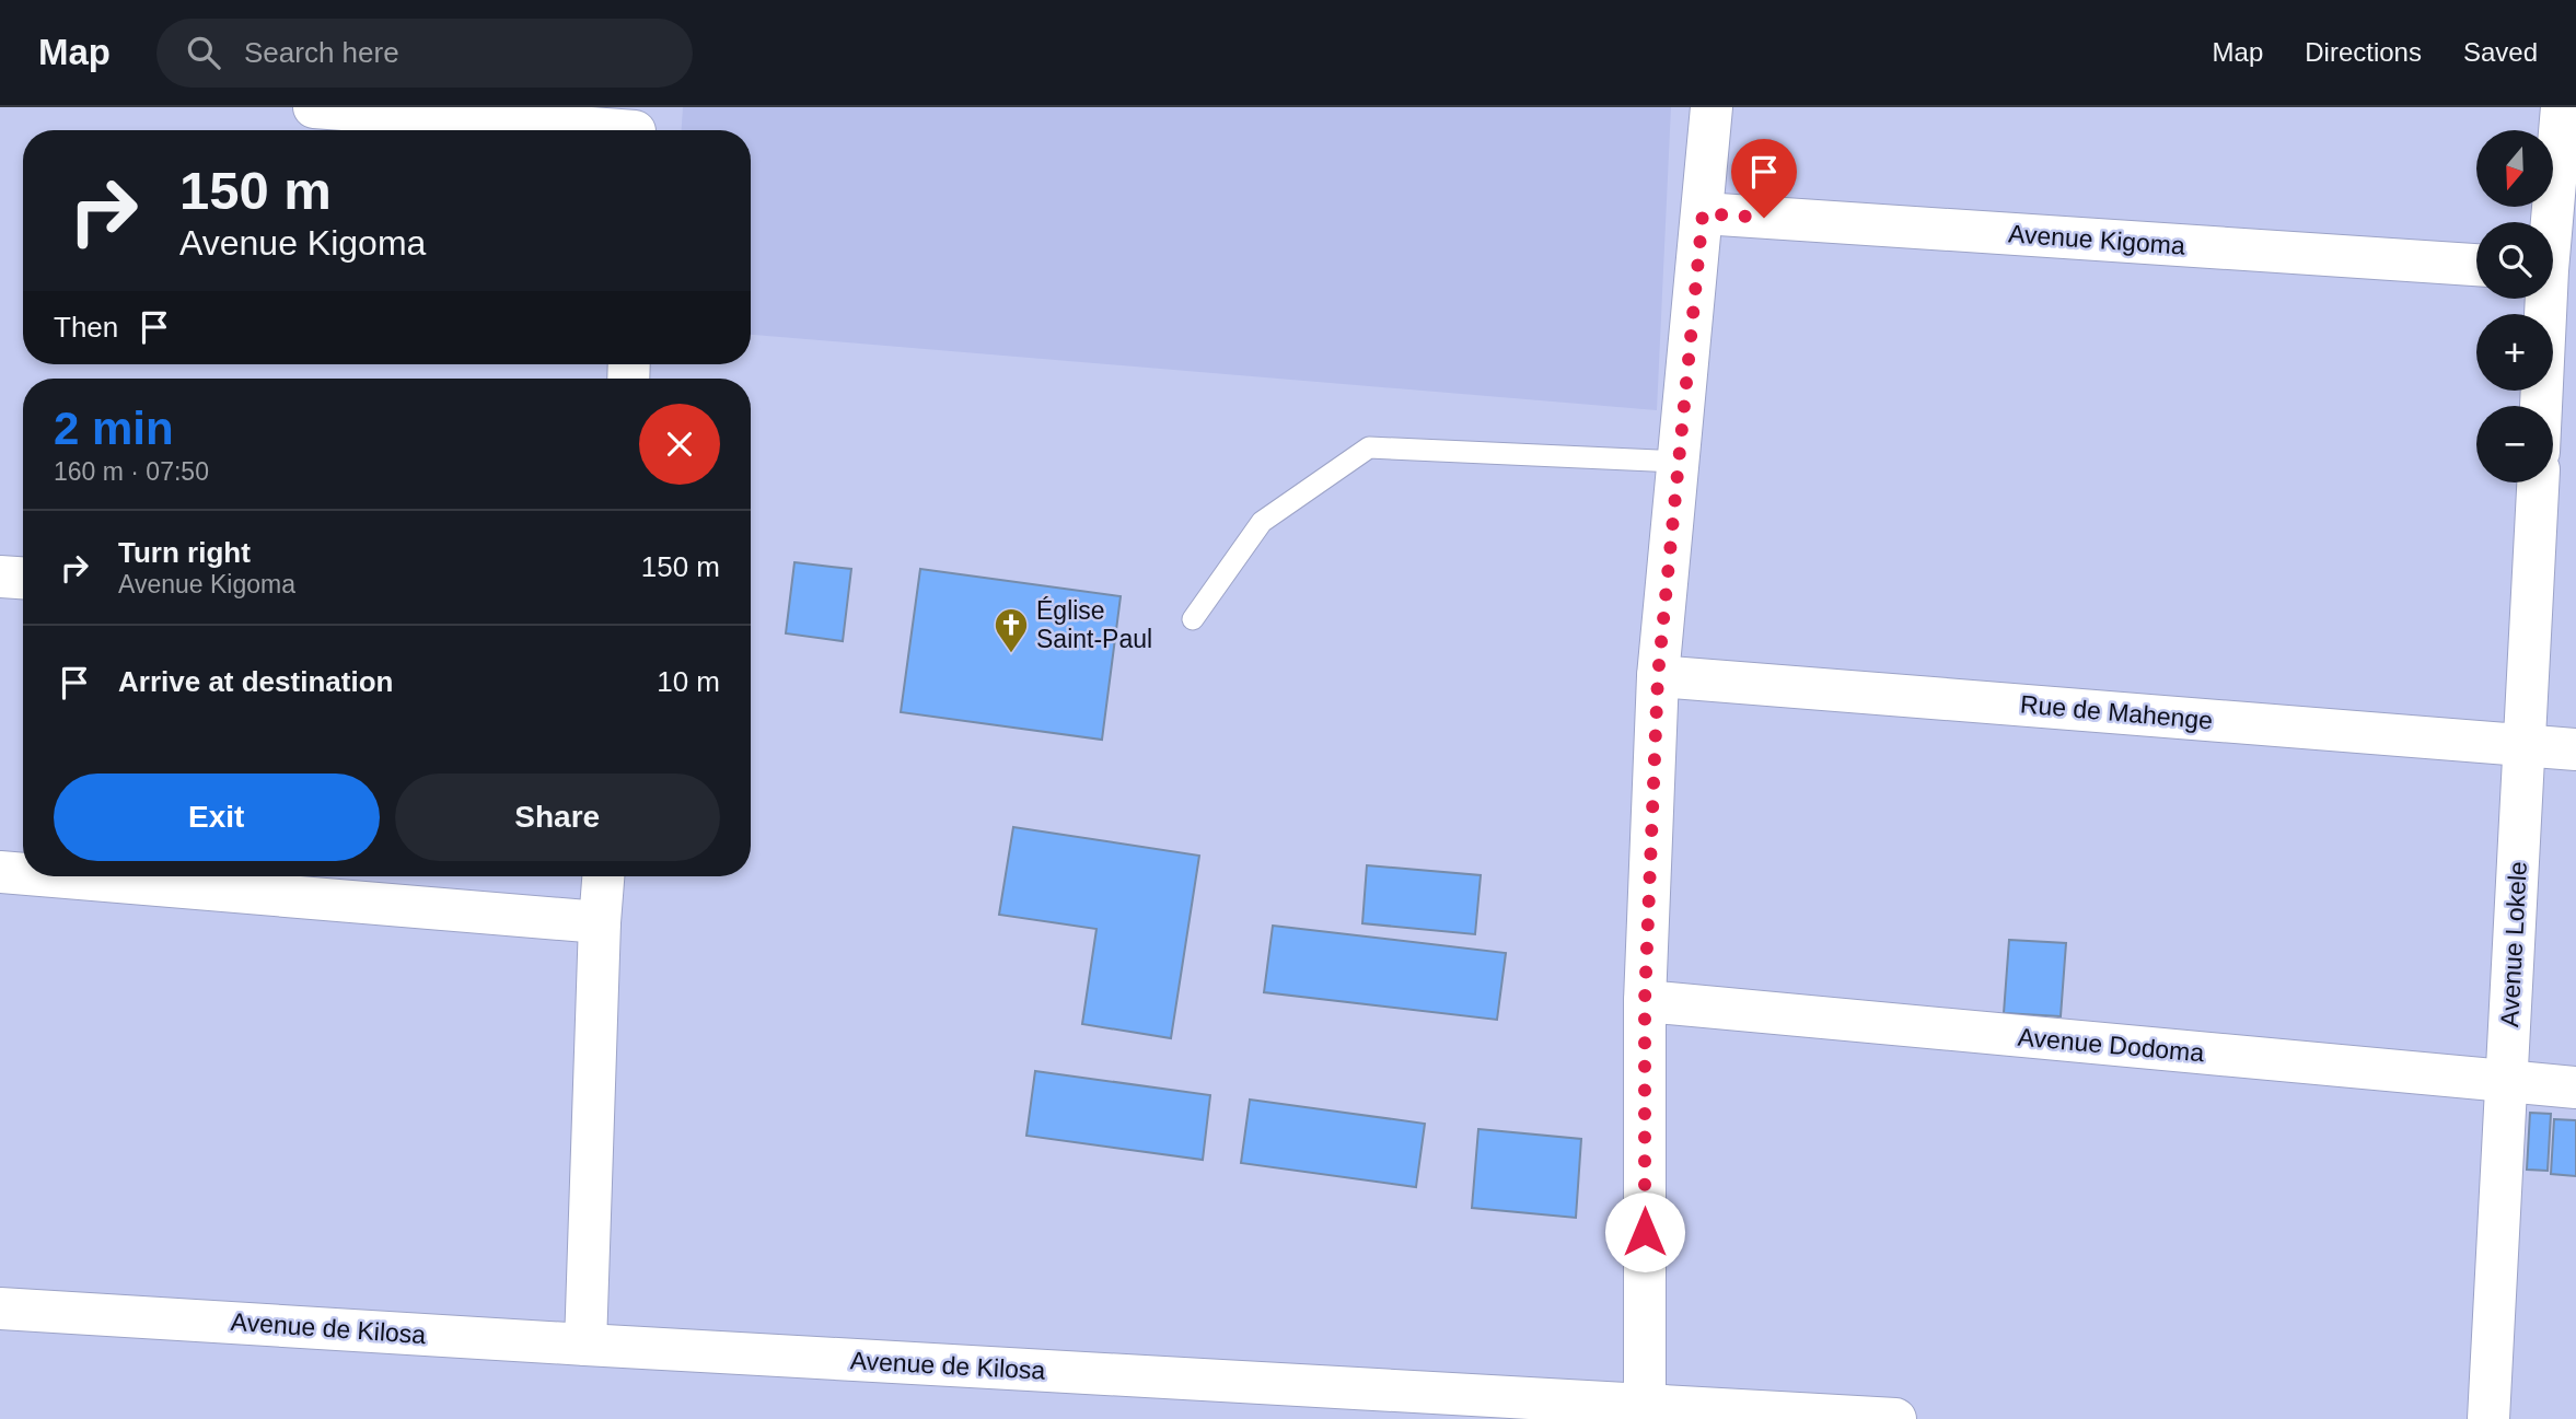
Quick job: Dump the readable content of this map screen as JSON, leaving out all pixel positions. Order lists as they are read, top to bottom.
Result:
{
  "streets": {
    "street": [
      "Avenue Kigoma",
      "Rue de Mahenge",
      "Avenue Lokele",
      "Avenue Dodoma",
      "Avenue de Kilosa"
    ]
  },
  "crossings": [
    ["Rue de Mahenge", "Avenue Lokele"],
    ["Avenue Lokele", "Avenue Dodoma"]
  ],
  "places": {
    "church": ["Église Saint-Paul"]
  },
  "north": "bottom",
  "page": {
    "header": "Map",
    "search": "Search here",
    "nav": ["Map", "Directions", "Saved"],
    "map_buttons": ["+", "−"],
    "turn": ["150 m", "Avenue Kigoma"],
    "then": "Then",
    "heading": ["2 min", "160 m · 07:50"],
    "list": [
      {
        "name": "Turn right",
        "note": "Avenue Kigoma",
        "value": "150 m"
      },
      {
        "name": "Arrive at destination",
        "value": "10 m"
      }
    ],
    "buttons": ["Exit", "Share"]
  }
}
